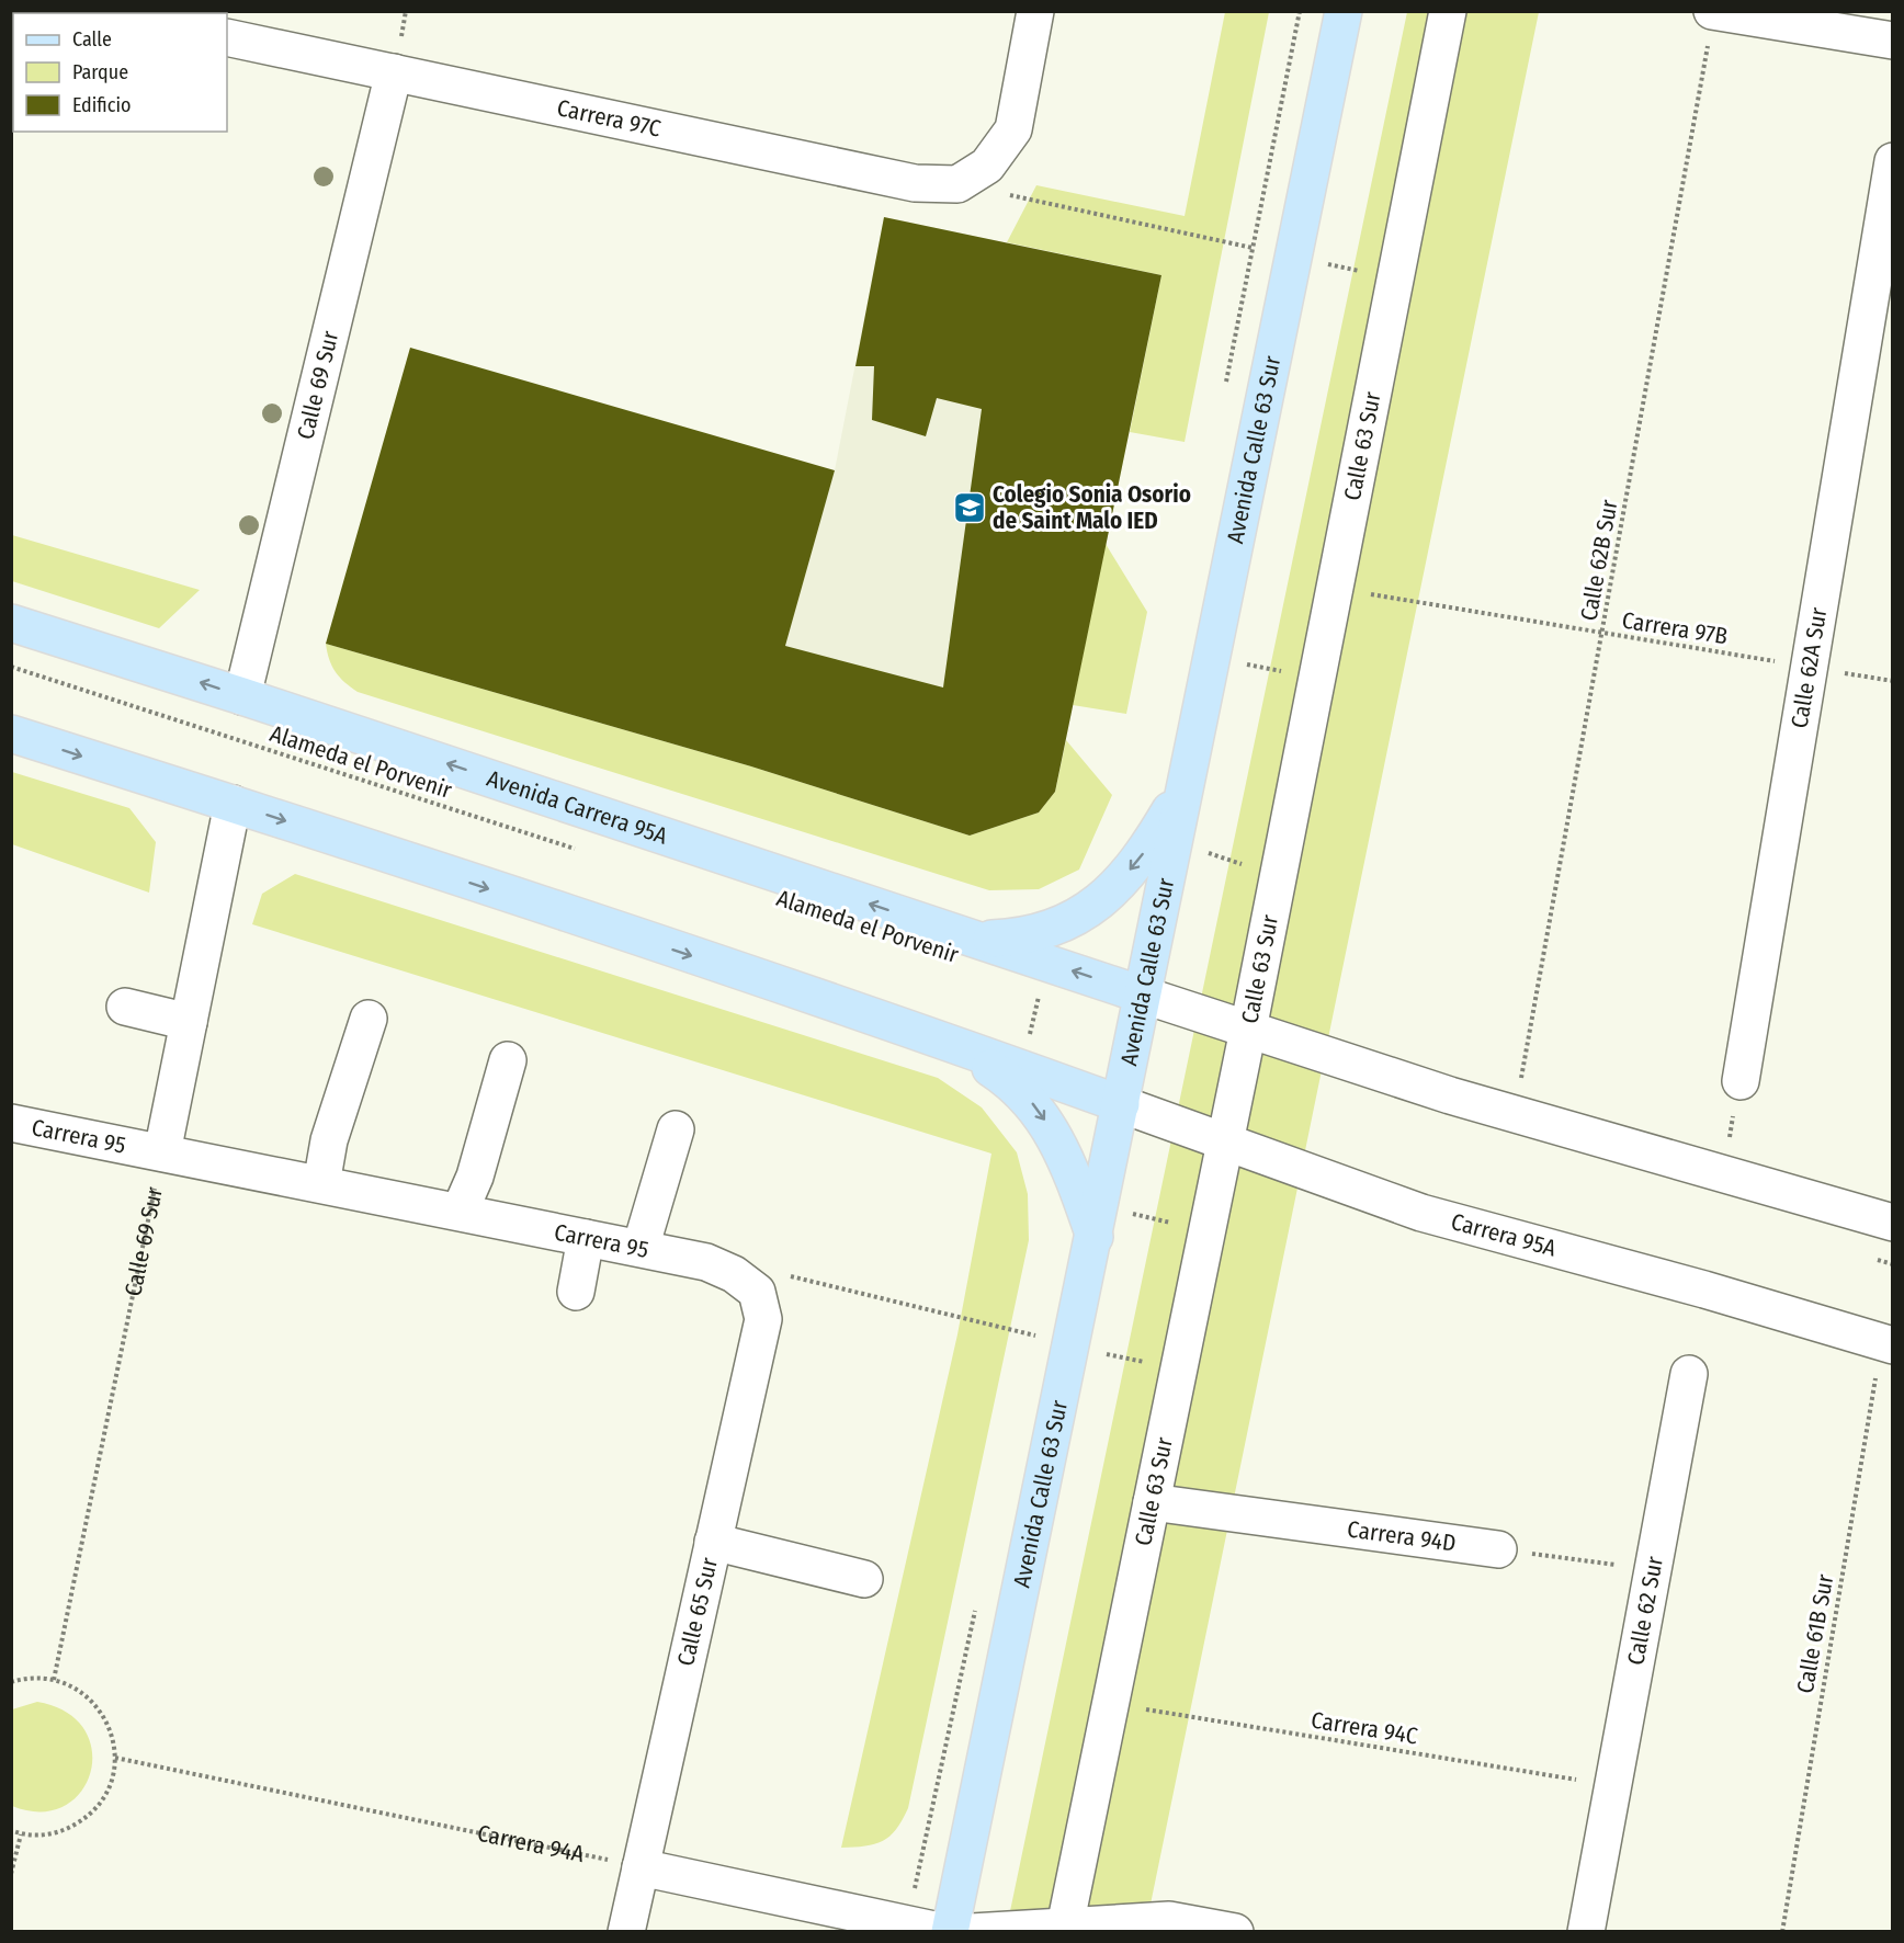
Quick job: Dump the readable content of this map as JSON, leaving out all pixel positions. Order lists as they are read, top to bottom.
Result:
{
  "streets": {
    "main road": ["Avenida Calle 63 Sur", "Avenida Carrera 95A"],
    "street": [
      "Carrera 97C",
      "Calle 69 Sur",
      "Calle 63 Sur",
      "Calle 62A Sur",
      "Carrera 95",
      "Carrera 95A",
      "Carrera 94D",
      "Calle 62 Sur",
      "Calle 65 Sur"
    ],
    "path": [
      "Calle 62B Sur",
      "Carrera 97B",
      "Alameda el Porvenir",
      "Calle 61B Sur",
      "Carrera 94C",
      "Carrera 94A"
    ]
  },
  "crossings": [
    ["Carrera 97C", "Calle 69 Sur"],
    ["Calle 69 Sur", "Avenida Carrera 95A"],
    ["Calle 69 Sur", "Carrera 95"],
    ["Calle 63 Sur", "Carrera 97B"],
    ["Calle 63 Sur", "Carrera 95A"],
    ["Calle 63 Sur", "Carrera 94D"],
    ["Calle 63 Sur", "Carrera 94C"],
    ["Avenida Calle 63 Sur", "Avenida Carrera 95A"],
    ["Avenida Calle 63 Sur", "Carrera 95A"],
    ["Calle 62B Sur", "Carrera 97B"],
    ["Carrera 97B", "Calle 62A Sur"],
    ["Carrera 95", "Calle 65 Sur"],
    ["Carrera 95A", "Calle 61B Sur"],
    ["Calle 62 Sur", "Carrera 94C"],
    ["Calle 65 Sur", "Carrera 94A"]
  ],
  "places": {
    "school or university": ["Colegio Sonia Osorio de Saint Malo IED"]
  },
  "legend": ["Calle", "Parque", "Edificio"]
}
